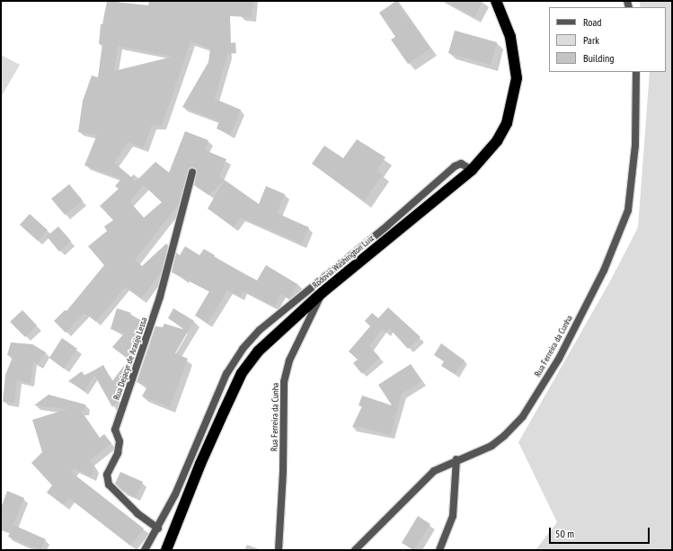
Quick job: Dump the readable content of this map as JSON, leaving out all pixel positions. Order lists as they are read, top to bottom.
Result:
{
  "streets": {
    "highway": ["Rodovia Washington Luiz"],
    "street": ["Rua Ferreira da Cunha", "Rua Dejacyr de Araújo Lessa"]
  },
  "crossings": [
    ["Rodovia Washington Luiz", "Rua Ferreira da Cunha"]
  ],
  "legend": ["Road", "Park", "Building"],
  "scale_bar": "50 m"
}
